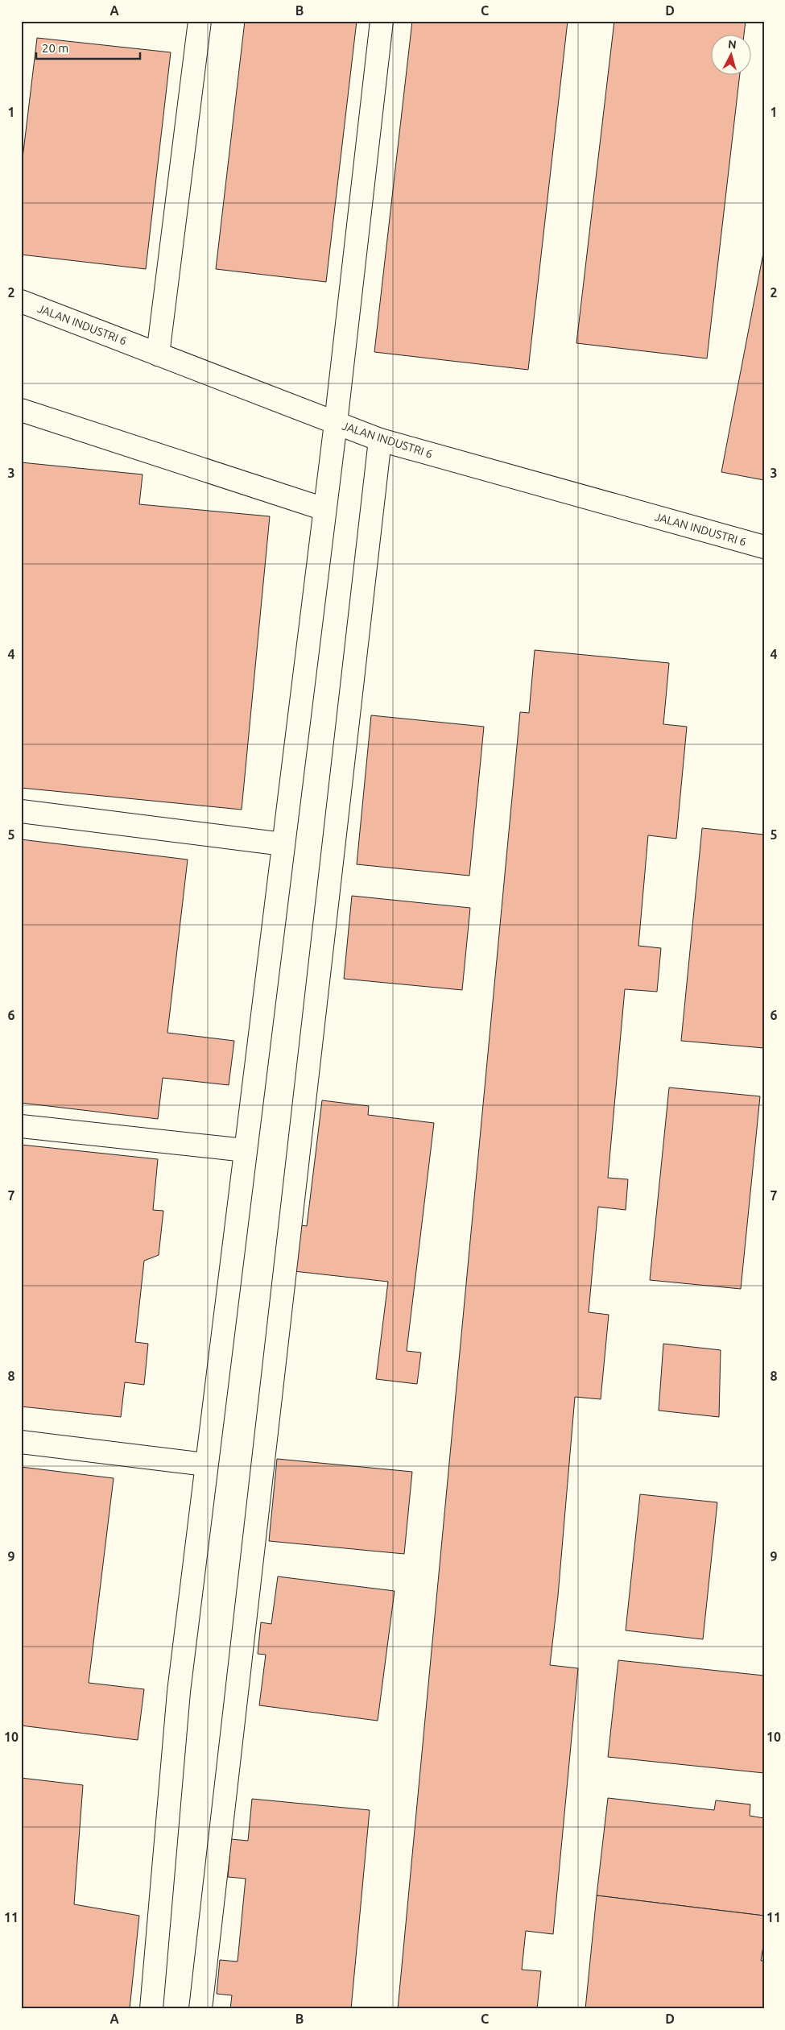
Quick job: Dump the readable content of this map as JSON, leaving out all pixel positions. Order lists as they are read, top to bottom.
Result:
{
  "streets": {
    "street": ["JALAN INDUSTRI 6"]
  },
  "scale_bar": "20 m",
  "north": "top",
  "grid": {
    "columns": [
      "A",
      "B",
      "C",
      "D"
    ],
    "rows": [
      "1",
      "2",
      "3",
      "4",
      "5",
      "6",
      "7",
      "8",
      "9",
      "10",
      "11"
    ]
  }
}
